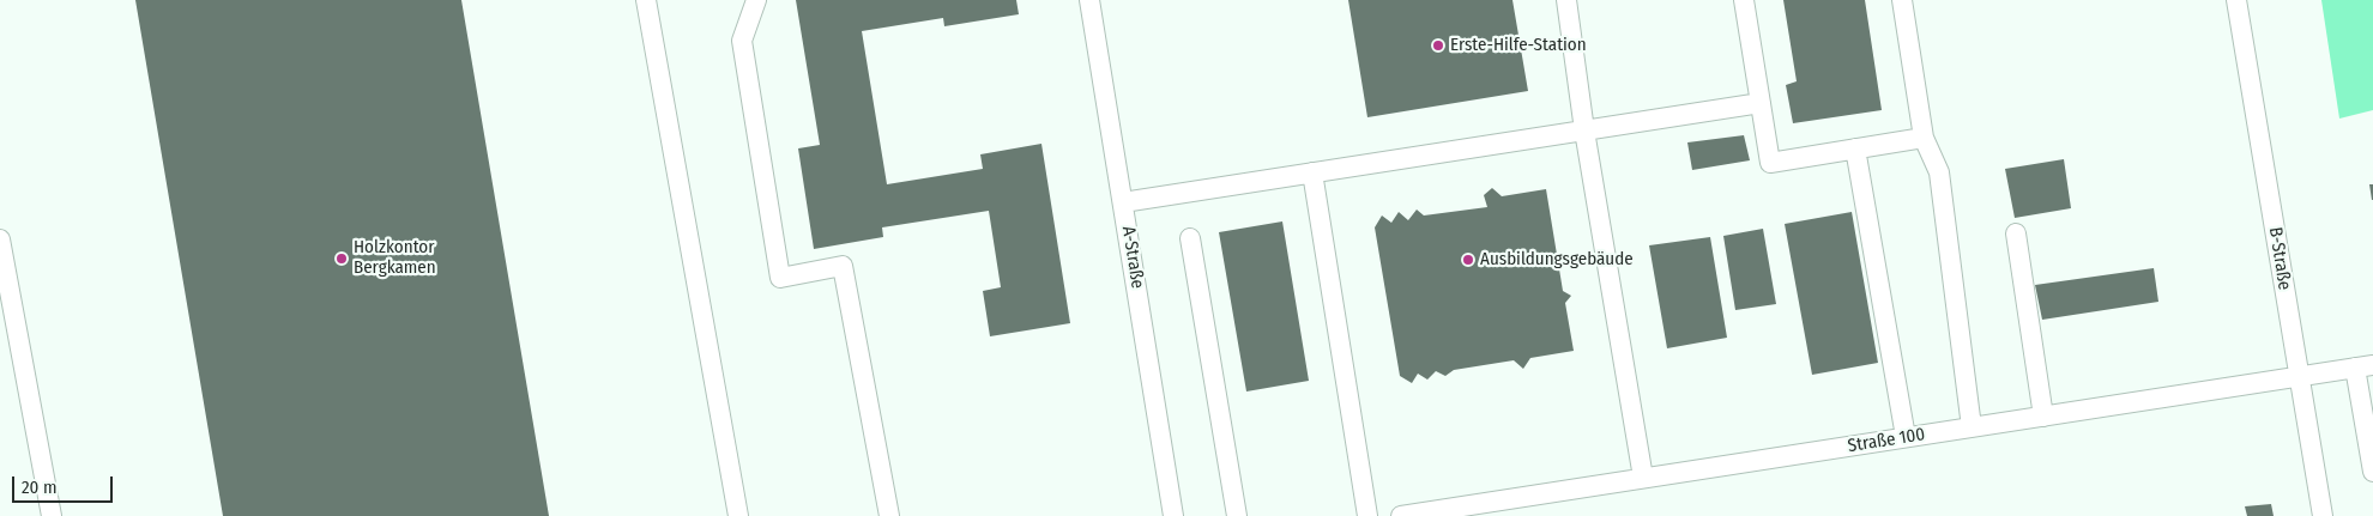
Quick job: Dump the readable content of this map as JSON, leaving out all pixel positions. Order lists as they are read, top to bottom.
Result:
{
  "streets": {
    "lane": ["A-Straße", "B-Straße", "Straße 100"]
  },
  "crossings": [
    ["B-Straße", "Straße 100"]
  ],
  "places": ["Erste-Hilfe-Station", "Holzkontor Bergkamen", "Ausbildungsgebäude"],
  "scale_bar": "20 m"
}
